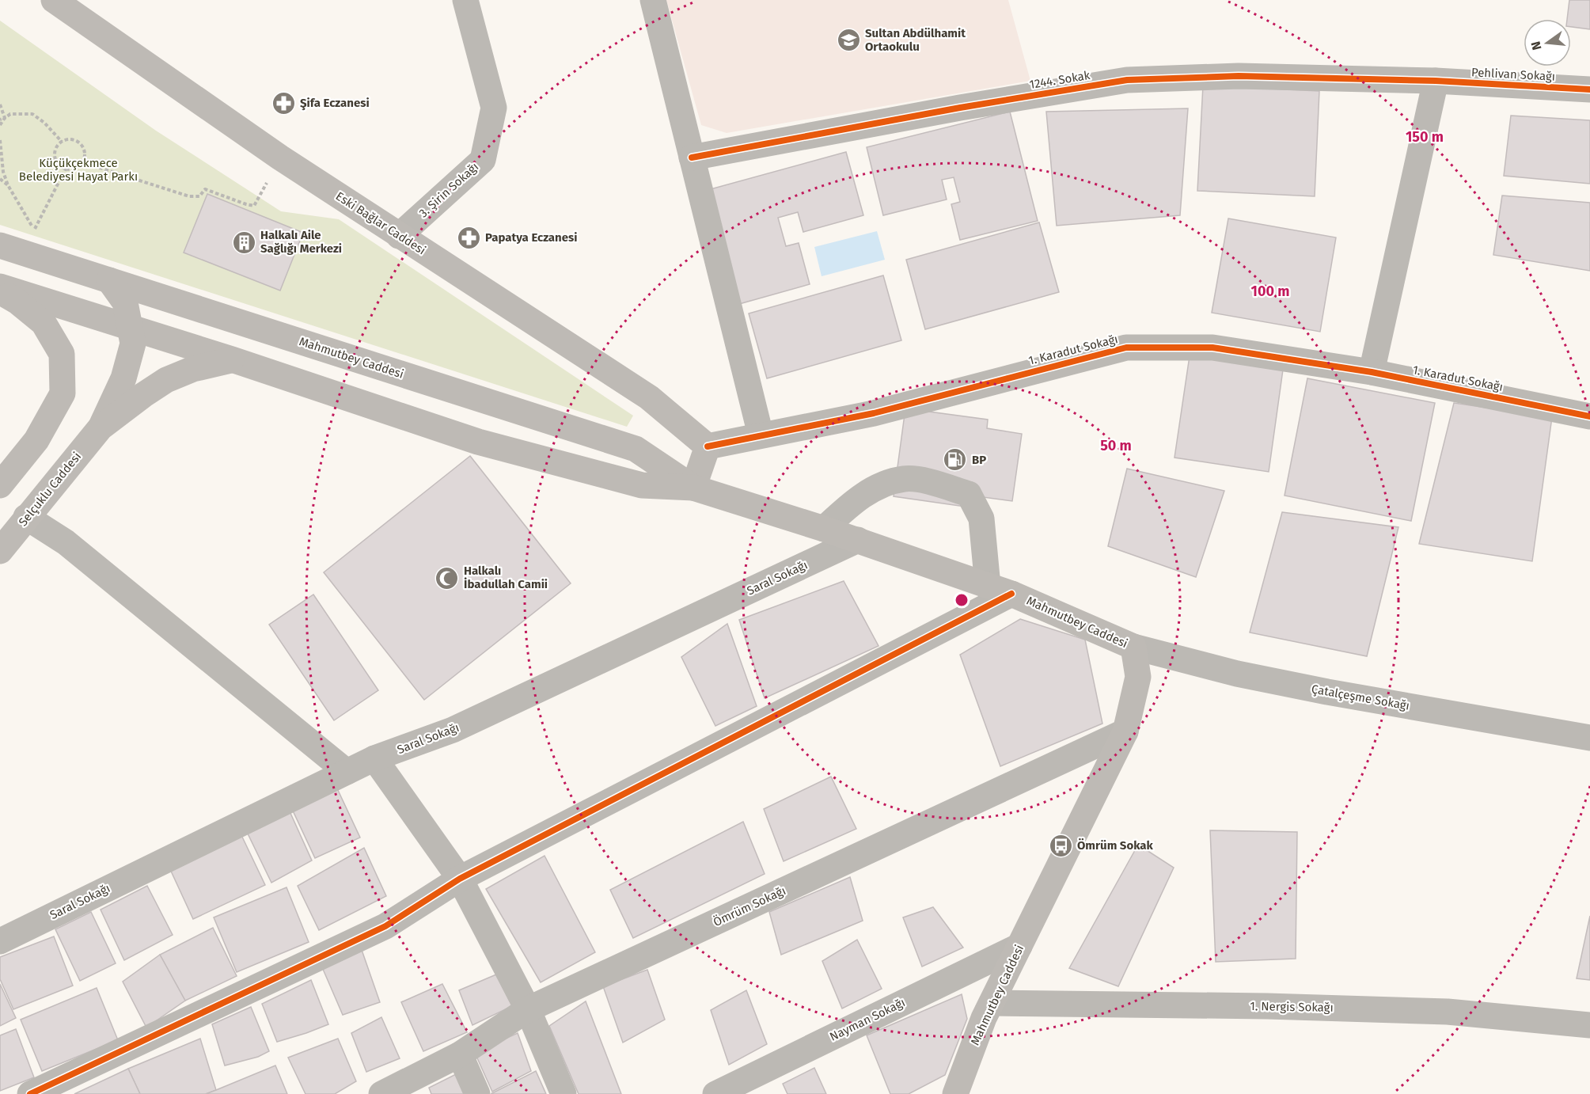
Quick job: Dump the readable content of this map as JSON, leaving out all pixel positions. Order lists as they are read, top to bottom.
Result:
{
  "streets": {
    "main road": ["Eski Bağlar Caddesi", "Mahmutbey Caddesi", "Selçuklu Caddesi"],
    "street": [
      "Pehlivan Sokağı",
      "1244. Sokak",
      "3. Şirin Sokağı",
      "1. Karadut Sokağı",
      "Saral Sokağı",
      "Çatalçeşme Sokağı",
      "Ömrüm Sokağı",
      "1. Nergis Sokağı",
      "Nayman Sokağı"
    ]
  },
  "crossings": [
    ["Pehlivan Sokağı", "1244. Sokak"],
    ["3. Şirin Sokağı", "Eski Bağlar Caddesi"],
    ["Eski Bağlar Caddesi", "1. Karadut Sokağı"],
    ["Mahmutbey Caddesi", "Saral Sokağı"],
    ["Mahmutbey Caddesi", "Çatalçeşme Sokağı"],
    ["Mahmutbey Caddesi", "Ömrüm Sokağı"],
    ["Mahmutbey Caddesi", "1. Nergis Sokağı"],
    ["Mahmutbey Caddesi", "Nayman Sokağı"]
  ],
  "parks": ["Küçükçekmece Belediyesi Hayat Parkı"],
  "places": {
    "school or university": ["Sultan Abdülhamit Ortaokulu"],
    "pharmacy": ["Şifa Eczanesi", "Papatya Eczanesi"],
    "building": ["Halkalı Aile Sağlığı Merkezi"],
    "fuel station": ["BP"],
    "mosque": ["Halkalı İbadullah Camii"],
    "bus stop": ["Ömrüm Sokak"]
  },
  "north": "left",
  "rings": ["150 m", "100 m", "50 m"]
}
